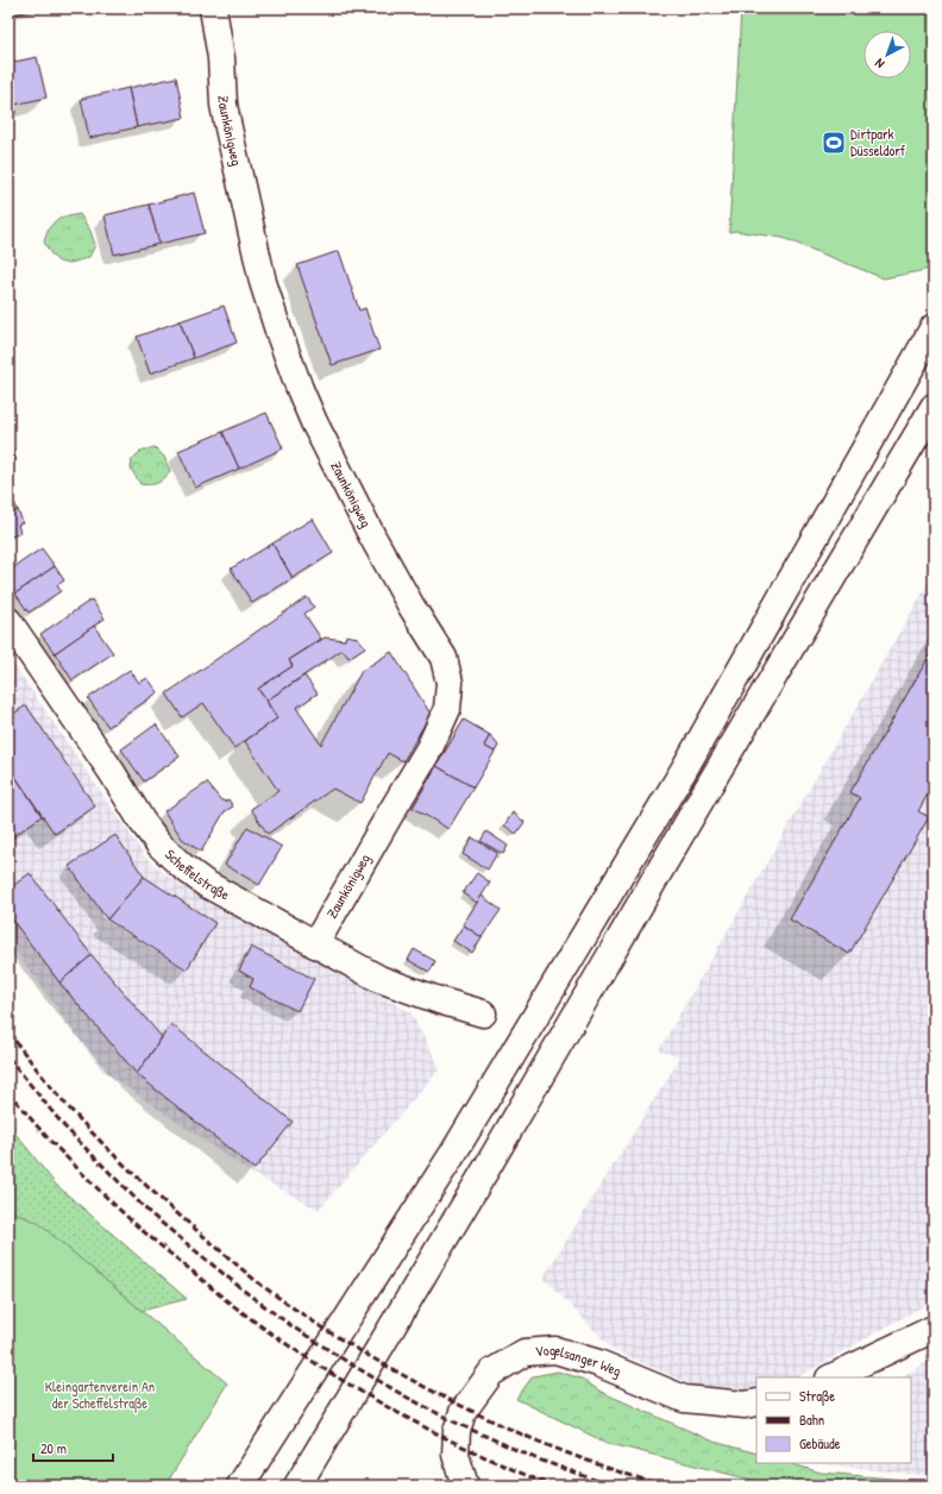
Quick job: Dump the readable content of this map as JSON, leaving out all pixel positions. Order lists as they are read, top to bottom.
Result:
{
  "streets": {
    "main road": ["Zaunkönigweg", "Scheffelstraße", "Vogelsanger Weg"]
  },
  "crossings": [
    ["Zaunkönigweg", "Scheffelstraße"]
  ],
  "parks": ["Kleingartenverein An der Scheffelstraße"],
  "places": {
    "sports": ["Dirtpark Düsseldorf"]
  },
  "legend": ["Straße", "Bahn", "Gebäude"],
  "scale_bar": "20 m",
  "north": "bottom left"
}
